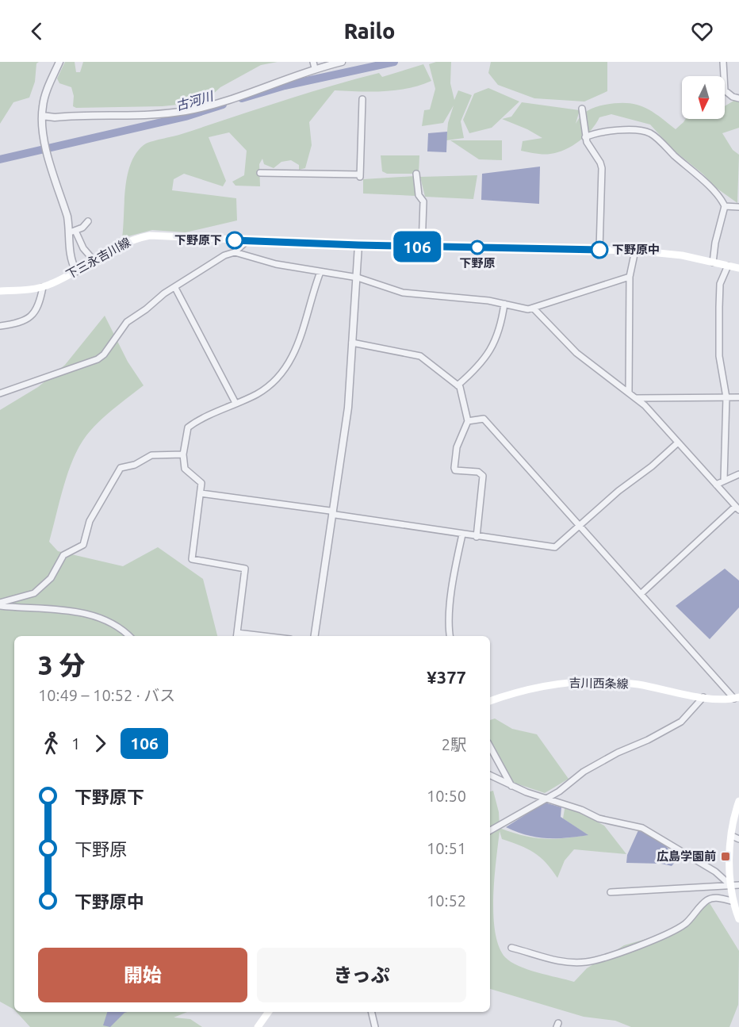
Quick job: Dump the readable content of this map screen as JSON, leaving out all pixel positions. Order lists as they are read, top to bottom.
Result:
{
  "streets": {
    "main road": ["下三永吉川線", "吉川西条線"]
  },
  "water": ["古河川"],
  "places": {
    "other": ["下野原下", "下野原", "下野原中"],
    "transit": ["広島学園前"]
  },
  "lines": ["bus line 106"],
  "north": "bottom",
  "page": {
    "header": "Railo",
    "on_map": "106",
    "heading": ["3 分", "10:49 – 10:52 · バス", "¥377"],
    "legs": ["1", "106", "2駅"],
    "list": [
      {
        "name": "下野原下",
        "value": "10:50"
      },
      {
        "name": "下野原",
        "value": "10:51"
      },
      {
        "name": "下野原中",
        "value": "10:52"
      }
    ],
    "buttons": ["開始", "きっぷ"]
  }
}
